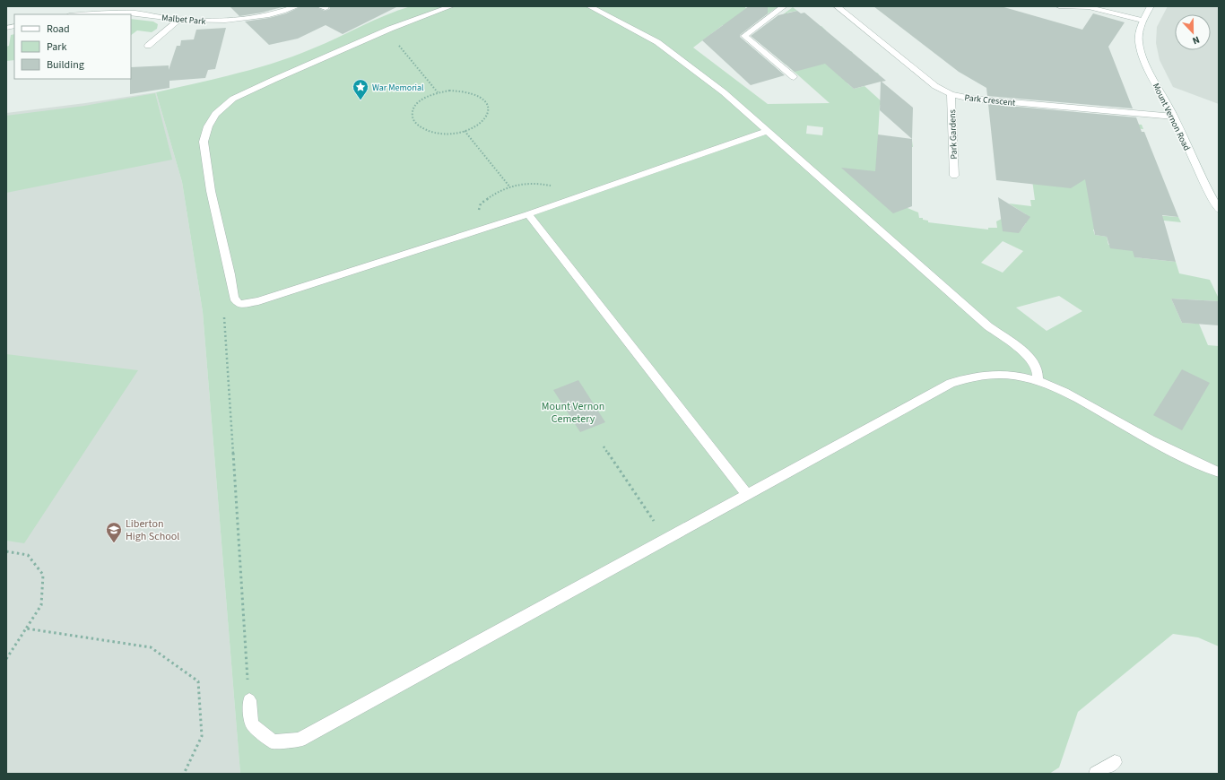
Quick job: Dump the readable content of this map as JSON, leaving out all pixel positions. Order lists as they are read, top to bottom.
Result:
{
  "streets": {
    "street": [
      "Malbet Park",
      "Park Crescent",
      "Mount Vernon Road",
      "Park Gardens"
    ]
  },
  "crossings": [
    ["Park Crescent", "Mount Vernon Road"],
    ["Park Crescent", "Park Gardens"]
  ],
  "parks": ["Mount Vernon Cemetery"],
  "places": {
    "place": ["War Memorial"],
    "school or university": ["Liberton High School"]
  },
  "legend": ["Road", "Park", "Building"],
  "north": "bottom"
}
